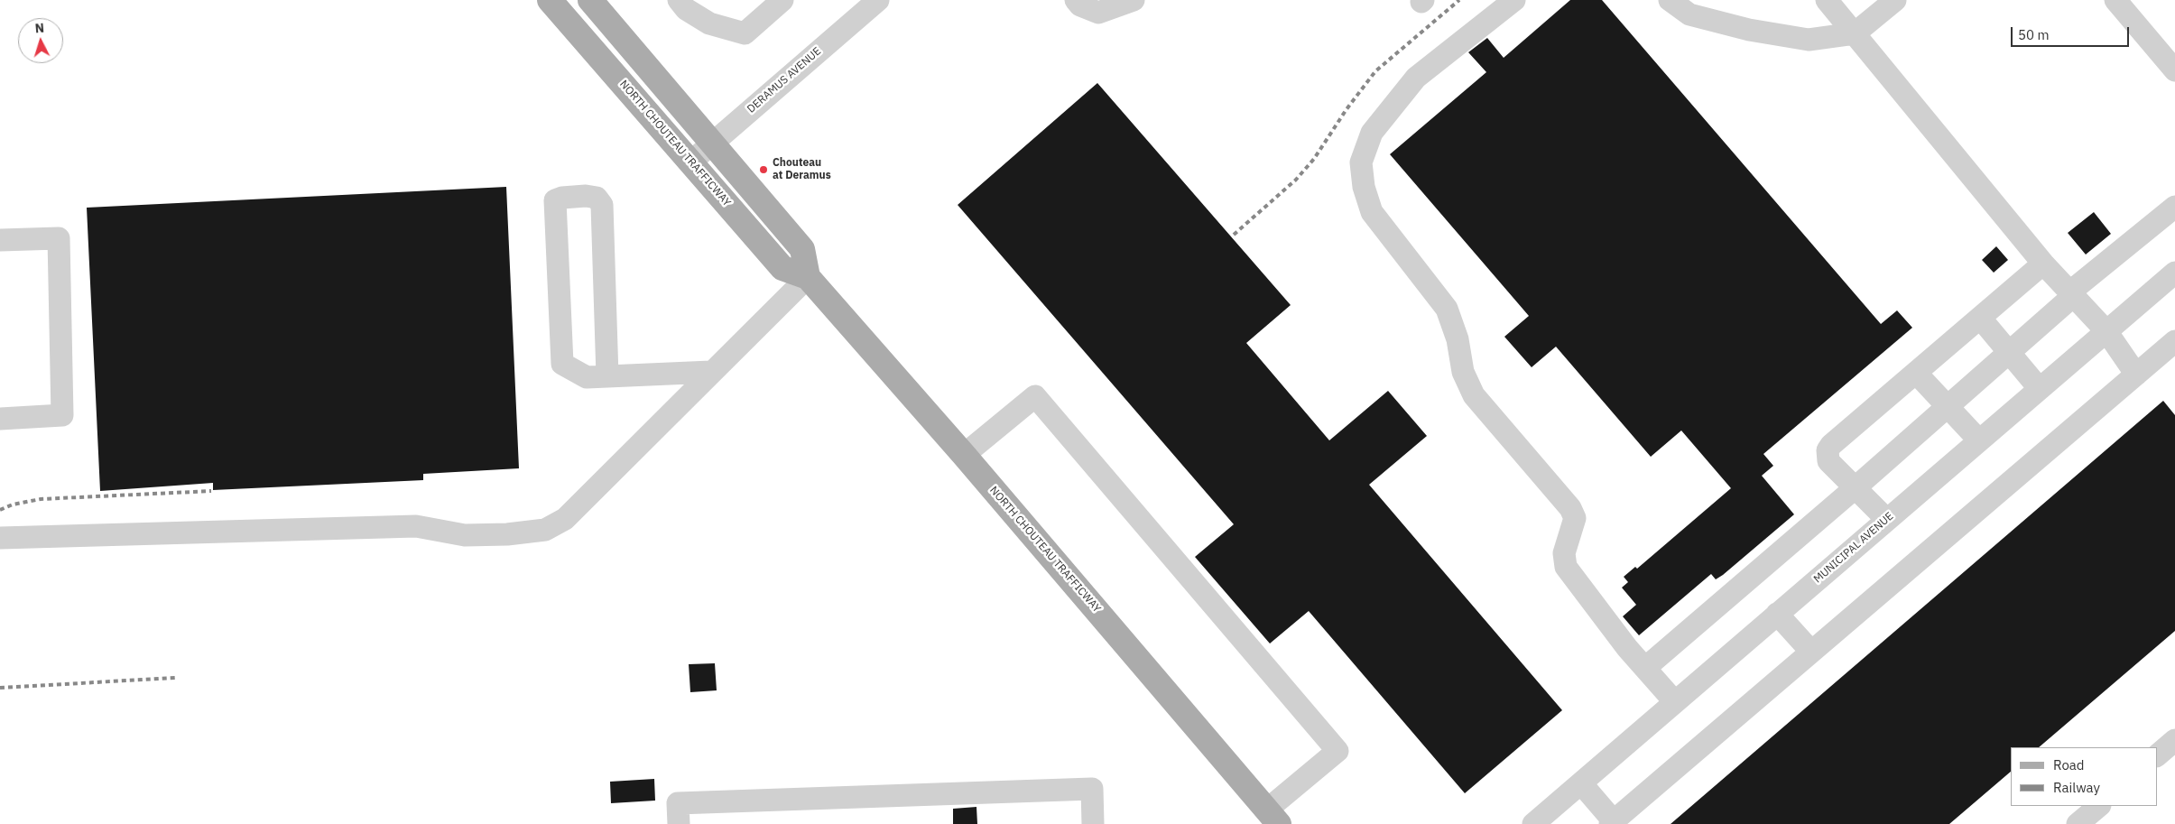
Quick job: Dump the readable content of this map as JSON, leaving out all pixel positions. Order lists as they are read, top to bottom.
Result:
{
  "streets": {
    "main road": ["NORTH CHOUTEAU TRAFFICWAY"],
    "street": ["DERAMUS AVENUE", "MUNICIPAL AVENUE"]
  },
  "crossings": [
    ["DERAMUS AVENUE", "NORTH CHOUTEAU TRAFFICWAY"]
  ],
  "places": ["Chouteau at Deramus"],
  "legend": ["Road", "Railway"],
  "scale_bar": "50 m",
  "north": "top"
}
